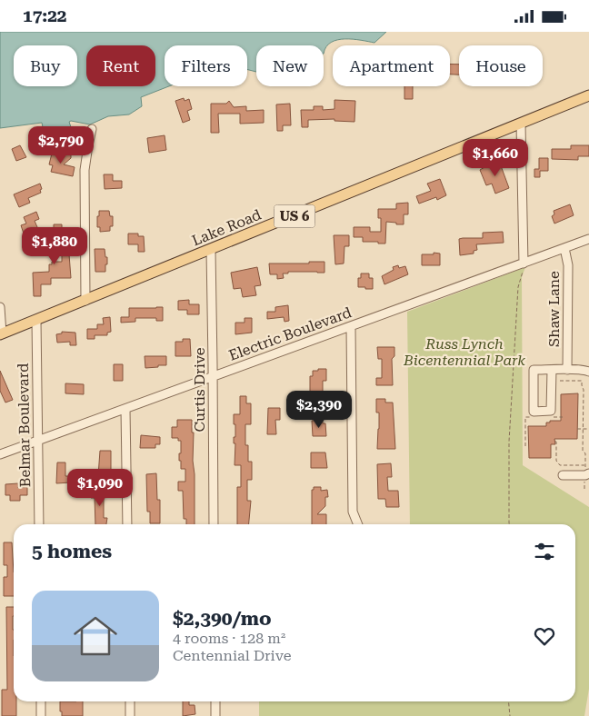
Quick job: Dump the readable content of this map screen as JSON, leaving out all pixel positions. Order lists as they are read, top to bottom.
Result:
{
  "streets": {
    "main road": ["US 6", "Lake Road"],
    "street": [
      "Shaw Lane",
      "Electric Boulevard",
      "Curtis Drive",
      "Belmar Boulevard"
    ]
  },
  "crossings": [
    ["Lake Road", "Curtis Drive"],
    ["Lake Road", "Belmar Boulevard"],
    ["Shaw Lane", "Electric Boulevard"],
    ["Electric Boulevard", "Curtis Drive"],
    ["Electric Boulevard", "Belmar Boulevard"]
  ],
  "parks": ["Russ Lynch Bicentennial Park"],
  "page": {
    "status": "17:22",
    "chip": [
      "Buy",
      "Rent",
      "Filters",
      "New",
      "Apartment",
      "House"
    ],
    "price": [
      "$2,790",
      "$1,660",
      "$1,880",
      "$2,390",
      "$1,090"
    ],
    "heading": "5 homes",
    "list": [
      {
        "name": "$2,390/mo",
        "note": "4 rooms · 128 m² · Centennial Drive"
      }
    ]
  }
}
